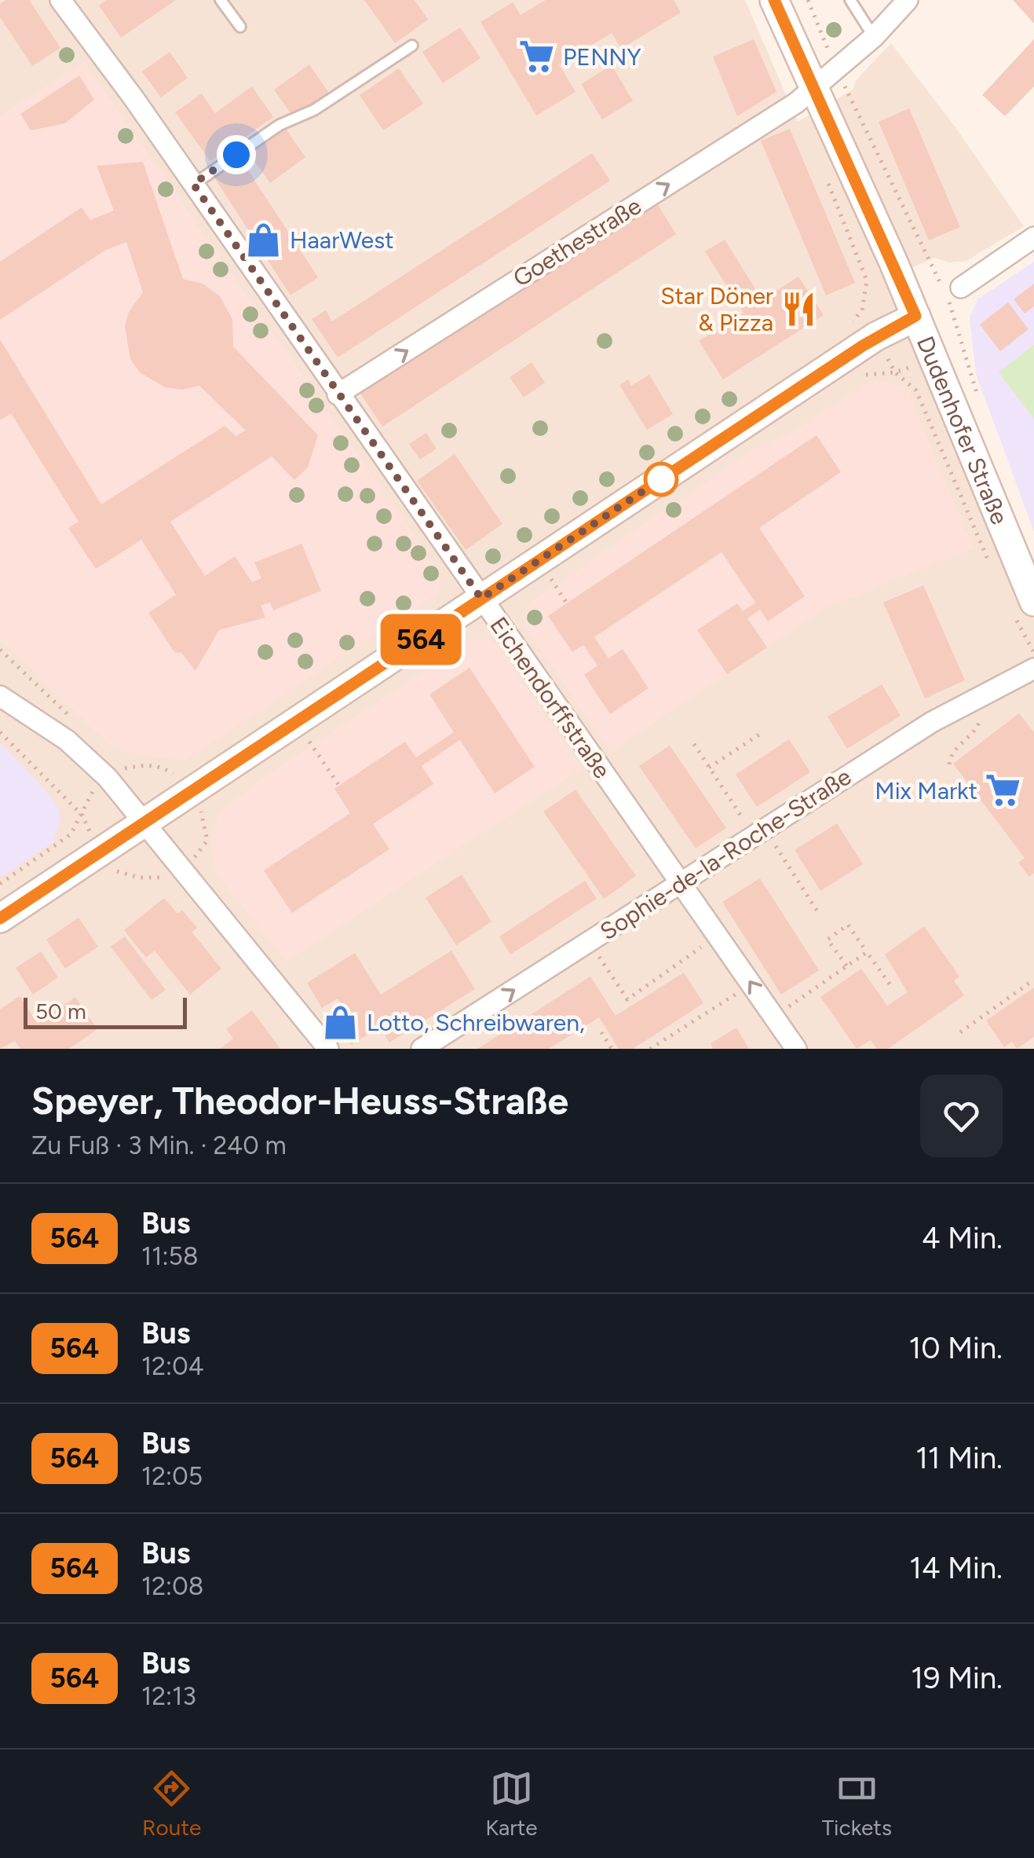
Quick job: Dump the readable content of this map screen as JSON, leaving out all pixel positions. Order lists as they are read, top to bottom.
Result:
{
  "streets": {
    "main road": ["Dudenhofer Straße"],
    "street": ["Goethestraße", "Eichendorffstraße", "Sophie-de-la-Roche-Straße"]
  },
  "crossings": [
    ["Goethestraße", "Dudenhofer Straße"],
    ["Goethestraße", "Eichendorffstraße"],
    ["Eichendorffstraße", "Sophie-de-la-Roche-Straße"]
  ],
  "one_way": ["Goethestraße"],
  "places": {
    "supermarket": ["PENNY", "Mix Markt"],
    "shop": ["HaarWest", "Lotto, Schreibwaren,"],
    "restaurant": ["Star Döner & Pizza"]
  },
  "lines": ["bus line 564"],
  "scale_bar": "50 m",
  "page": {
    "on_map": "564",
    "scale": "50 m",
    "heading": ["Speyer, Theodor-Heuss-Straße", "Zu Fuß · 3 Min. · 240 m"],
    "list": [
      {
        "mark": "564",
        "name": "Bus",
        "note": "11:58",
        "value": "4 Min."
      },
      {
        "mark": "564",
        "name": "Bus",
        "note": "12:04",
        "value": "10 Min."
      },
      {
        "mark": "564",
        "name": "Bus",
        "note": "12:05",
        "value": "11 Min."
      },
      {
        "mark": "564",
        "name": "Bus",
        "note": "12:08",
        "value": "14 Min."
      },
      {
        "mark": "564",
        "name": "Bus",
        "note": "12:13",
        "value": "19 Min."
      }
    ],
    "tabs": ["Route", "Karte", "Tickets"]
  }
}
